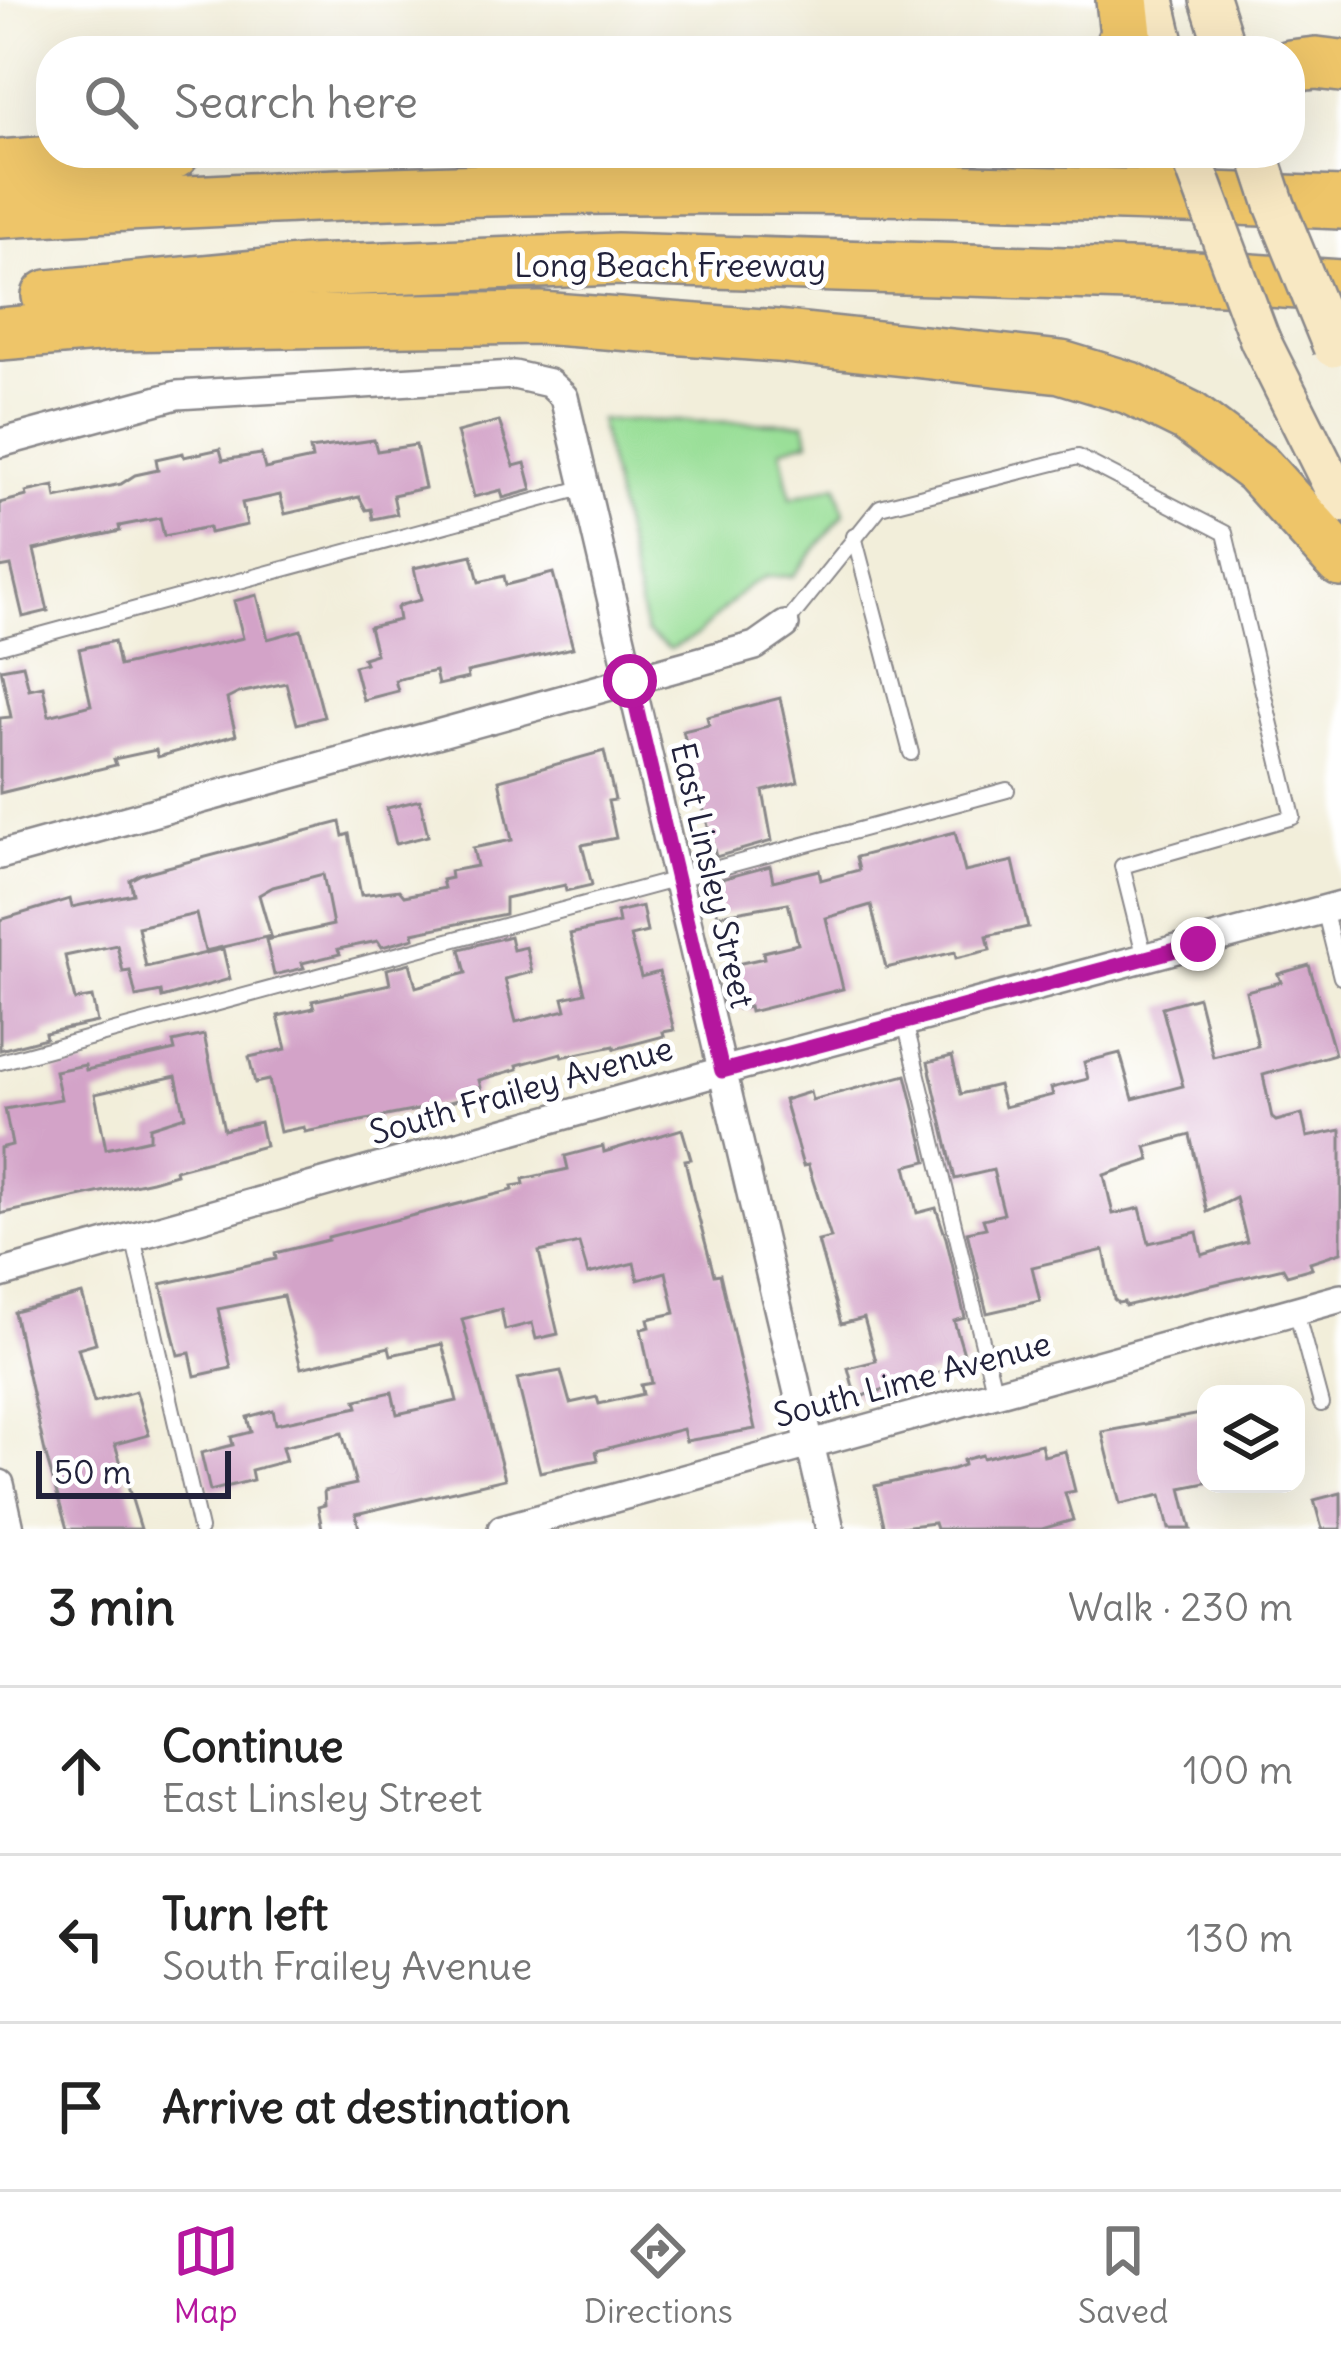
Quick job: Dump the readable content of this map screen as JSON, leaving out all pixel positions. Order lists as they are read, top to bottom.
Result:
{
  "streets": {
    "highway": ["Long Beach Freeway"],
    "street": ["East Linsley Street", "South Frailey Avenue", "South Lime Avenue"]
  },
  "crossings": [
    ["East Linsley Street", "South Frailey Avenue"],
    ["East Linsley Street", "South Lime Avenue"]
  ],
  "scale_bar": "50 m",
  "page": {
    "search": "Search here",
    "scale": "50 m",
    "heading": ["3 min", "Walk · 230 m"],
    "list": [
      ["Continue", "East Linsley Street", "100 m"],
      ["Turn left", "South Frailey Avenue", "130 m"],
      "Arrive at destination"
    ],
    "nav": ["Map", "Directions", "Saved"]
  }
}
